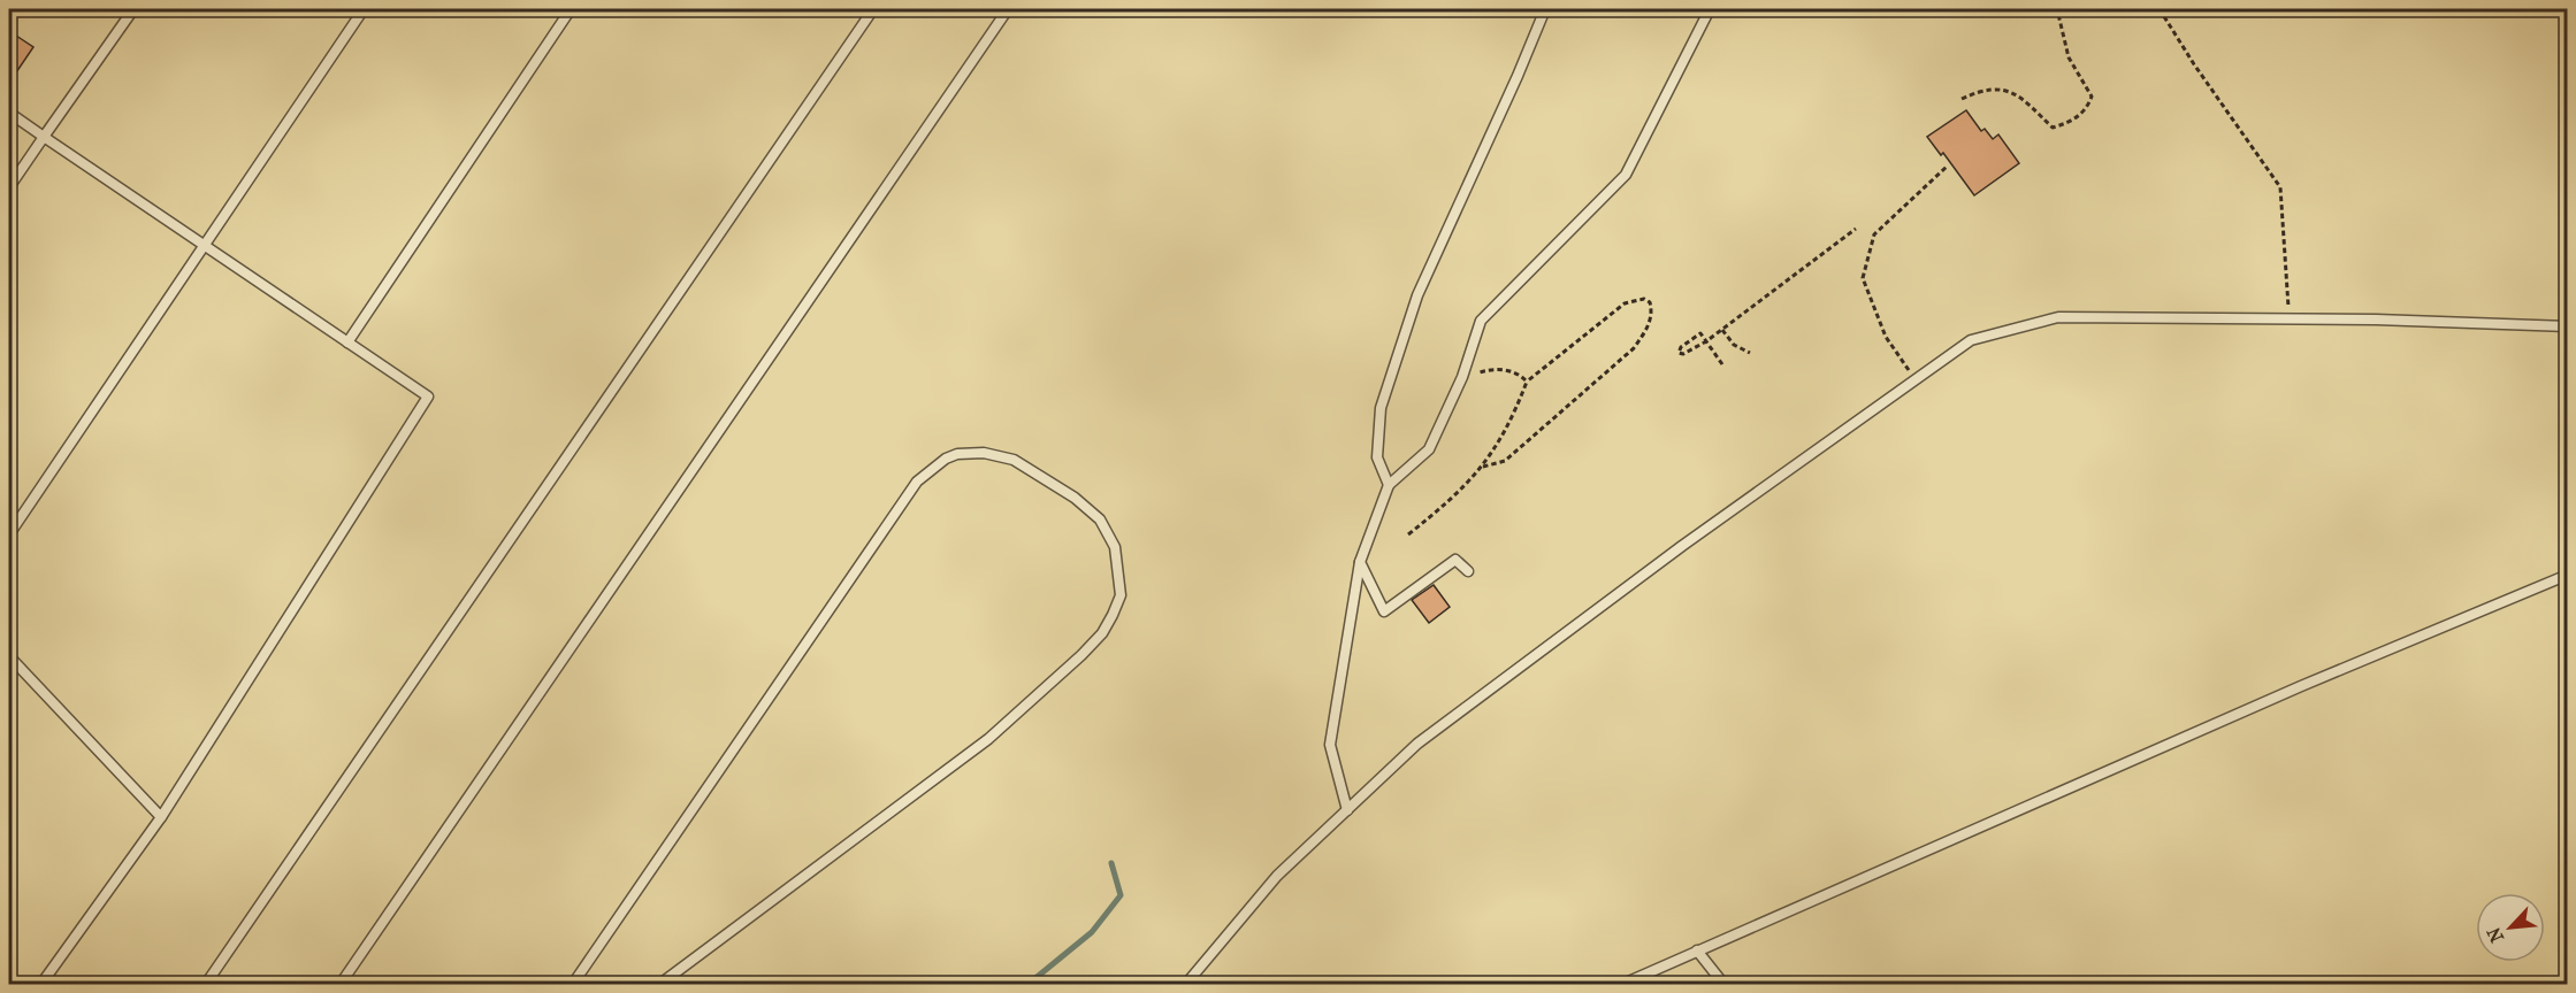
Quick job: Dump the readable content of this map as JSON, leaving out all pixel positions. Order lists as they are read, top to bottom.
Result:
{
  "north": "bottom left"
}
